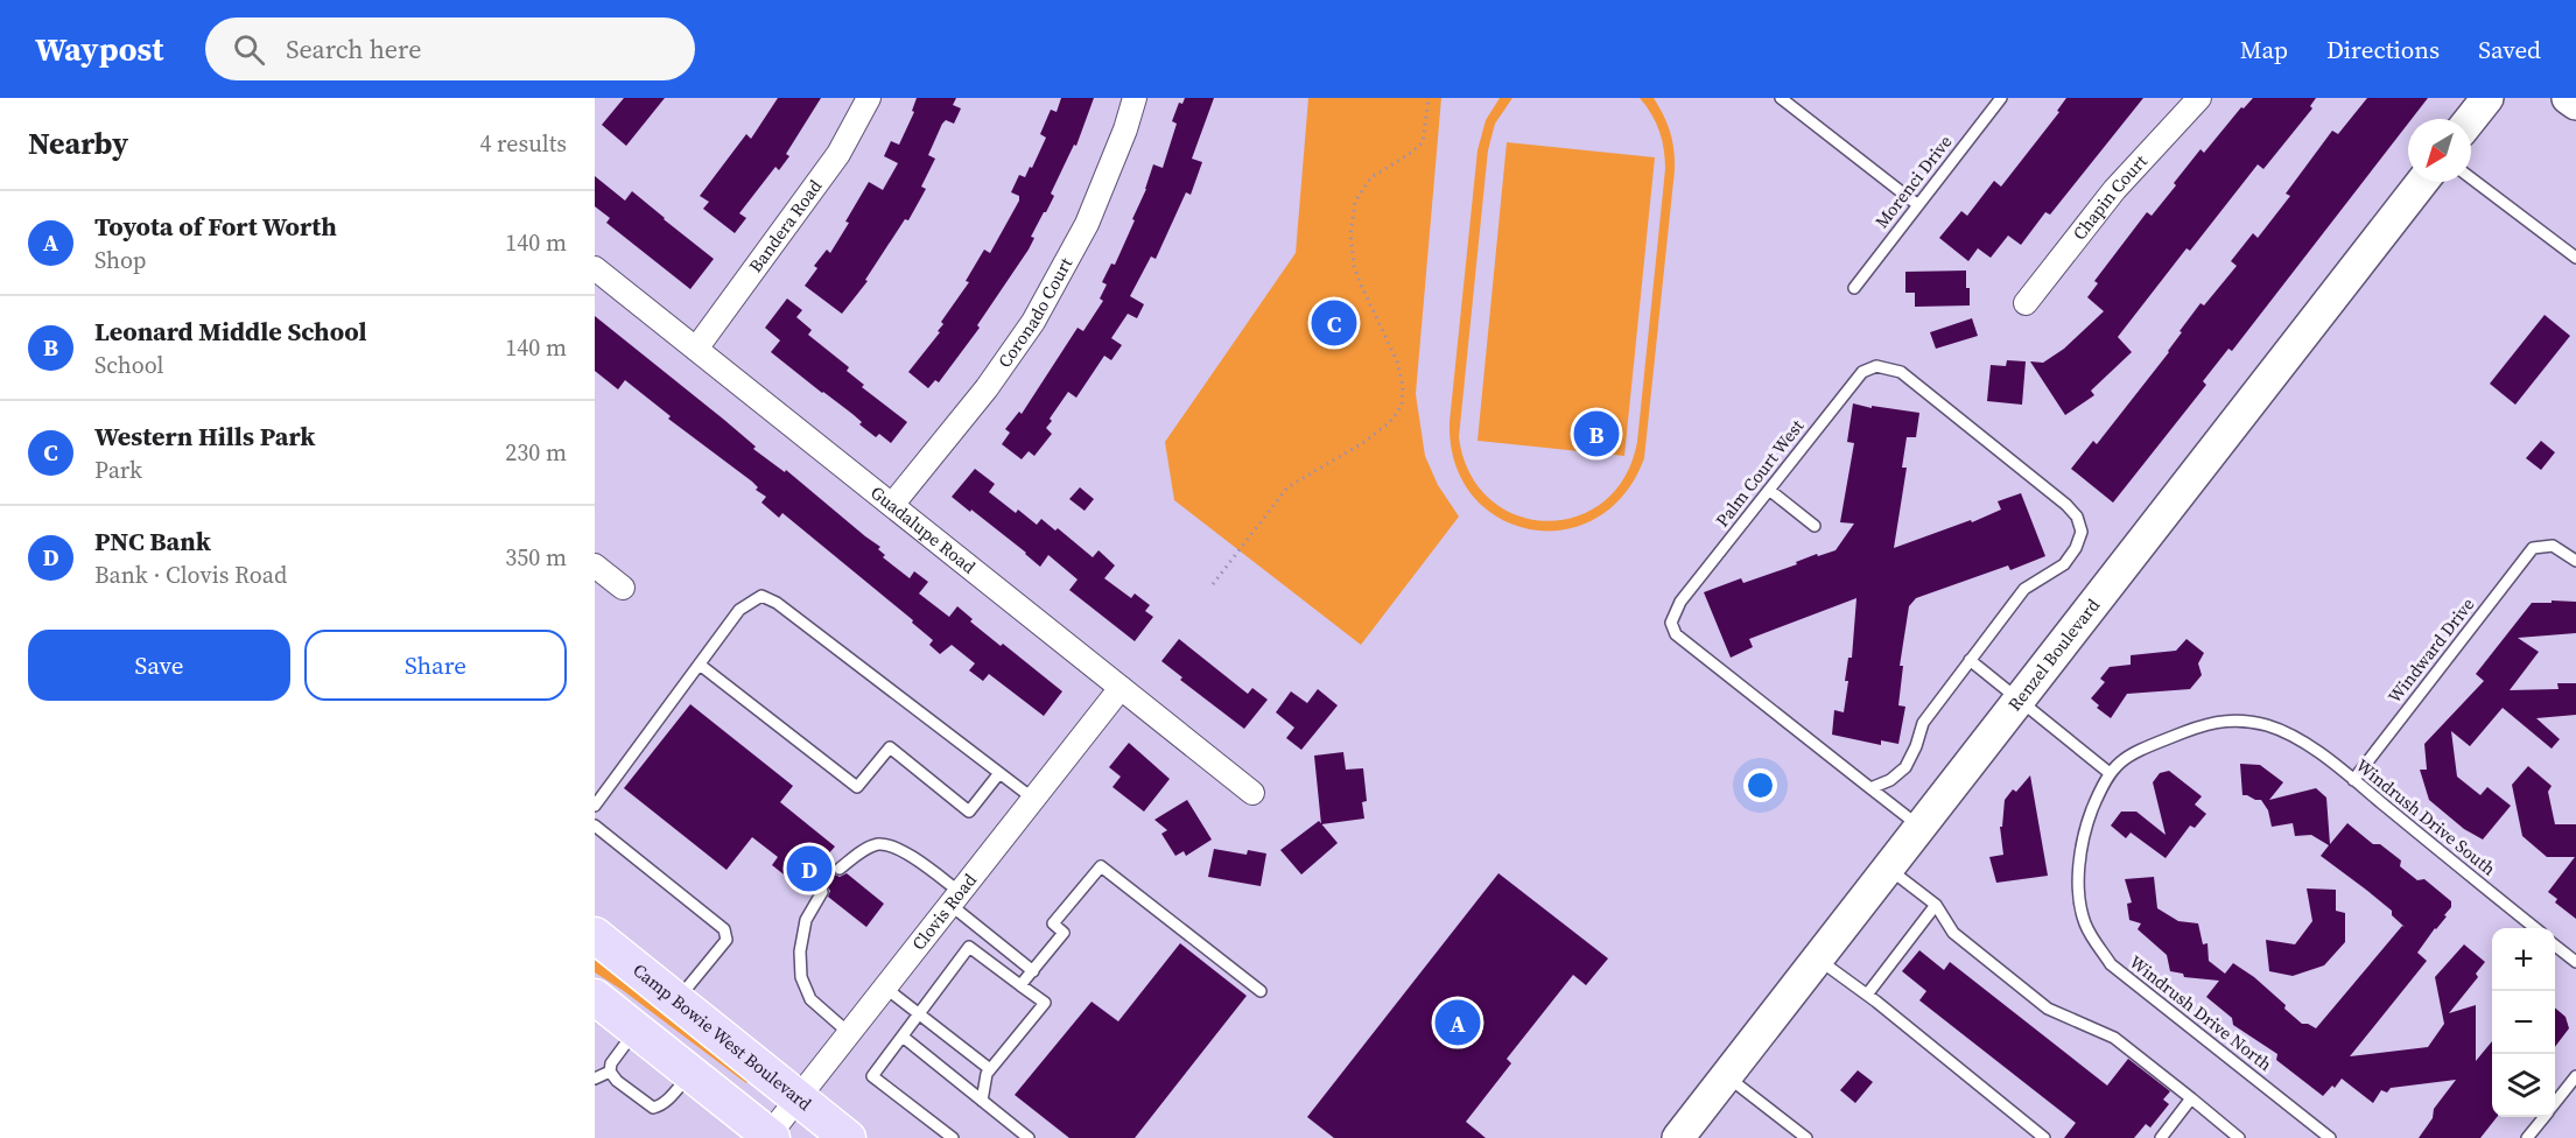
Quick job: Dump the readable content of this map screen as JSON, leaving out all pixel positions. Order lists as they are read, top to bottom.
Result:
{
  "streets": {
    "main road": ["Camp Bowie West Boulevard"],
    "street": [
      "Chapin Court",
      "Bandera Road",
      "Coronado Court",
      "Guadalupe Road",
      "Renzel Boulevard",
      "Clovis Road"
    ],
    "lane": [
      "Morenci Drive",
      "Palm Court West",
      "Windward Drive",
      "Windrush Drive South",
      "Windrush Drive North"
    ]
  },
  "crossings": [
    ["Bandera Road", "Guadalupe Road"],
    ["Coronado Court", "Guadalupe Road"],
    ["Guadalupe Road", "Clovis Road"],
    ["Windward Drive", "Windrush Drive South"],
    ["Windrush Drive South", "Windrush Drive North"],
    ["Clovis Road", "Camp Bowie West Boulevard"]
  ],
  "north": "bottom left",
  "page": {
    "header": "Waypost",
    "search": "Search here",
    "nav": ["Map", "Directions", "Saved"],
    "heading": ["Nearby", "4 results"],
    "list": [
      {
        "mark": "A",
        "name": "Toyota of Fort Worth",
        "note": "Shop",
        "value": "140 m"
      },
      {
        "mark": "B",
        "name": "Leonard Middle School",
        "note": "School",
        "value": "140 m"
      },
      {
        "mark": "C",
        "name": "Western Hills Park",
        "note": "Park",
        "value": "230 m"
      },
      {
        "mark": "D",
        "name": "PNC Bank",
        "note": "Bank · Clovis Road",
        "value": "350 m"
      }
    ],
    "pins": [
      "C",
      "B",
      "D",
      "A"
    ],
    "buttons": ["Save", "Share"],
    "map_buttons": ["+", "−"]
  }
}
